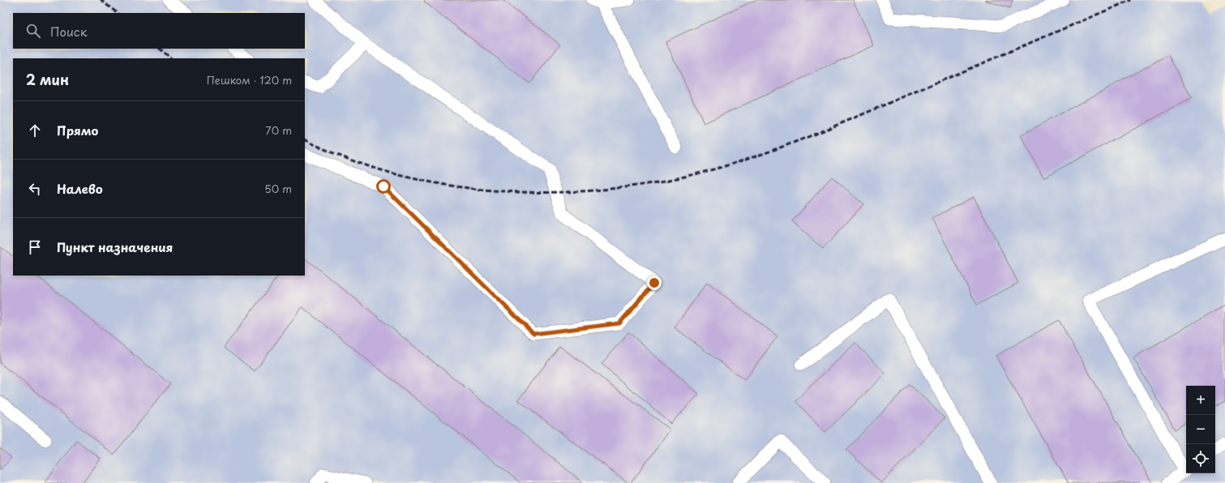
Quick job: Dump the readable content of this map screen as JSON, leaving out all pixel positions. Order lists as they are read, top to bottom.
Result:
{
  "page": {
    "search": "Поиск",
    "heading": ["2 мин", "Пешком · 120 m"],
    "list": [
      ["Прямо", "70 m"],
      ["Налево", "50 m"],
      "Пункт назначения"
    ],
    "map_buttons": ["+", "−"]
  }
}
